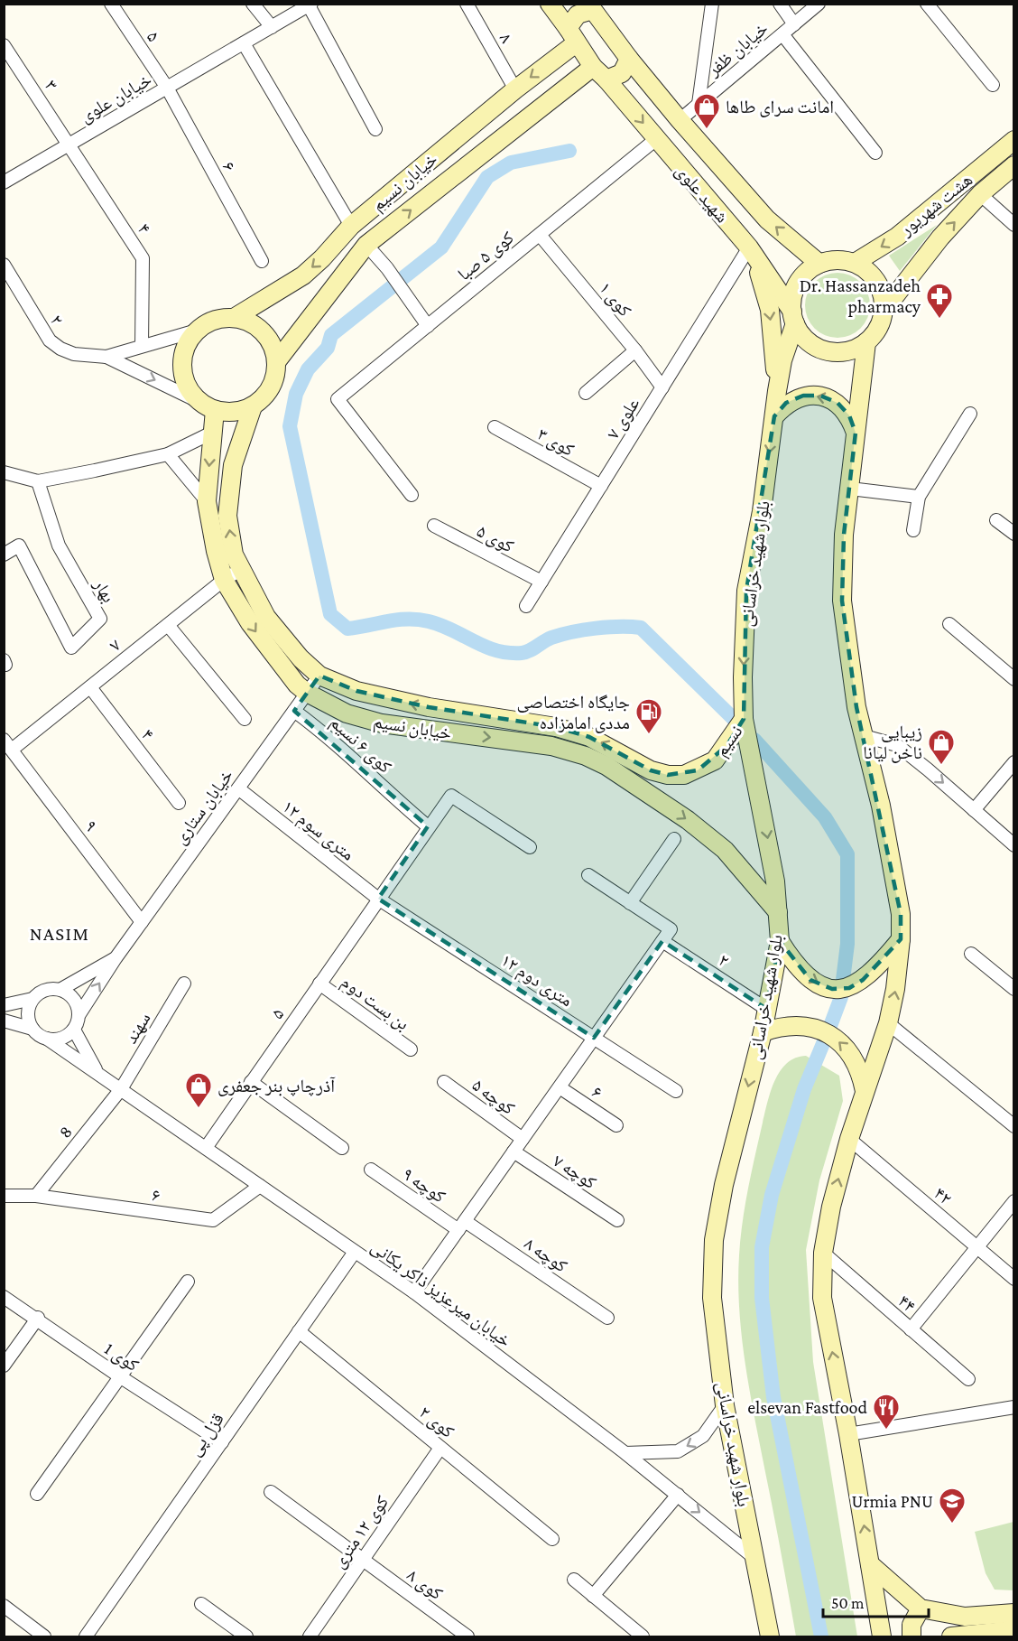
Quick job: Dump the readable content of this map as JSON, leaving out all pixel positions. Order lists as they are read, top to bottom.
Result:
{
  "streets": {
    "main road": [
      "خیابان نسیم",
      "شهید علوی",
      "هشت شهریور",
      "بلوار شهید خراسانی",
      "نسیم"
    ],
    "street": [
      "۵",
      "۸",
      "خیابان ظفر",
      "۳",
      "خیابان علوی",
      "۶",
      "۴",
      "کوی ۵ صبا",
      "کوی ۱",
      "۲",
      "علوی ۷",
      "کوی ۳",
      "کوی ۵",
      "بهار",
      "۷",
      "کوی ۶ نسیم",
      "خیابان ستاری",
      "۹",
      "۱۲ متری سوم",
      "۱۲ متری دوم",
      "بن بست دوم",
      "سهند",
      "کوچه ۵",
      "8",
      "کوچه ۷",
      "کوچه ۹",
      "۴۲",
      "کوچه ۸",
      "خیابان میرعزیز ذاکر یکانی",
      "۴۴",
      "کوی 1",
      "کوی ۲",
      "قزل پی",
      "کوی ۱۲ متری",
      "کوی ۸"
    ]
  },
  "crossings": [
    ["۵", "خیابان علوی"],
    ["۵", "۶"],
    ["۵", "کوی ۶ نسیم"],
    ["۵", "۱۲ متری سوم"],
    ["۵", "۱۲ متری دوم"],
    ["۵", "بن بست دوم"],
    ["۵", "خیابان میرعزیز ذاکر یکانی"],
    ["۸", "خیابان نسیم"],
    ["خیابان ظفر", "شهید علوی"],
    ["۳", "خیابان علوی"],
    ["۳", "۴"],
    ["خیابان علوی", "۶"],
    ["خیابان علوی", "۴"],
    ["۶", "8"],
    ["۶", "خیابان میرعزیز ذاکر یکانی"],
    ["خیابان نسیم", "شهید علوی"],
    ["خیابان نسیم", "۲"],
    ["خیابان نسیم", "بلوار شهید خراسانی"],
    ["خیابان نسیم", "۷"],
    ["خیابان نسیم", "نسیم"],
    ["خیابان نسیم", "خیابان ستاری"],
    ["شهید علوی", "هشت شهریور"],
    ["شهید علوی", "کوی ۵ صبا"],
    ["شهید علوی", "علوی ۷"],
    ["شهید علوی", "بلوار شهید خراسانی"],
    ["هشت شهریور", "بلوار شهید خراسانی"],
    ["۴", "۲"],
    ["۴", "۷"],
    ["کوی ۵ صبا", "کوی ۱"],
    ["کوی ۱", "علوی ۷"],
    ["۲", "بلوار شهید خراسانی"],
    ["علوی ۷", "کوی ۳"],
    ["علوی ۷", "کوی ۵"],
    ["بلوار شهید خراسانی", "نسیم"],
    ["بلوار شهید خراسانی", "خیابان میرعزیز ذاکر یکانی"],
    ["۷", "۹"],
    ["کوی ۶ نسیم", "خیابان ستاری"],
    ["خیابان ستاری", "۹"],
    ["خیابان ستاری", "۱۲ متری سوم"],
    ["خیابان ستاری", "خیابان میرعزیز ذاکر یکانی"],
    ["۱۲ متری سوم", "۱۲ متری دوم"],
    ["سهند", "8"],
    ["سهند", "خیابان میرعزیز ذاکر یکانی"],
    ["8", "خیابان میرعزیز ذاکر یکانی"],
    ["کوچه ۹", "کوچه ۸"],
    ["خیابان میرعزیز ذاکر یکانی", "قزل پی"],
    ["کوی 1", "قزل پی"],
    ["کوی ۲", "قزل پی"],
    ["کوی ۲", "کوی ۱۲ متری"],
    ["کوی ۱۲ متری", "کوی ۸"]
  ],
  "districts": ["NASIM"],
  "places": {
    "shop": ["امانت سرای طاها", "زیبایی ناخن لیانا", "آذرچاپ بنر جعفری"],
    "pharmacy": ["Dr. Hassanzadeh pharmacy"],
    "fuel station": ["جایگاه اختصاصی مددی امامزاده"],
    "restaurant": ["elsevan Fastfood"],
    "school or university": ["Urmia PNU"]
  },
  "scale_bar": "50 m"
}
